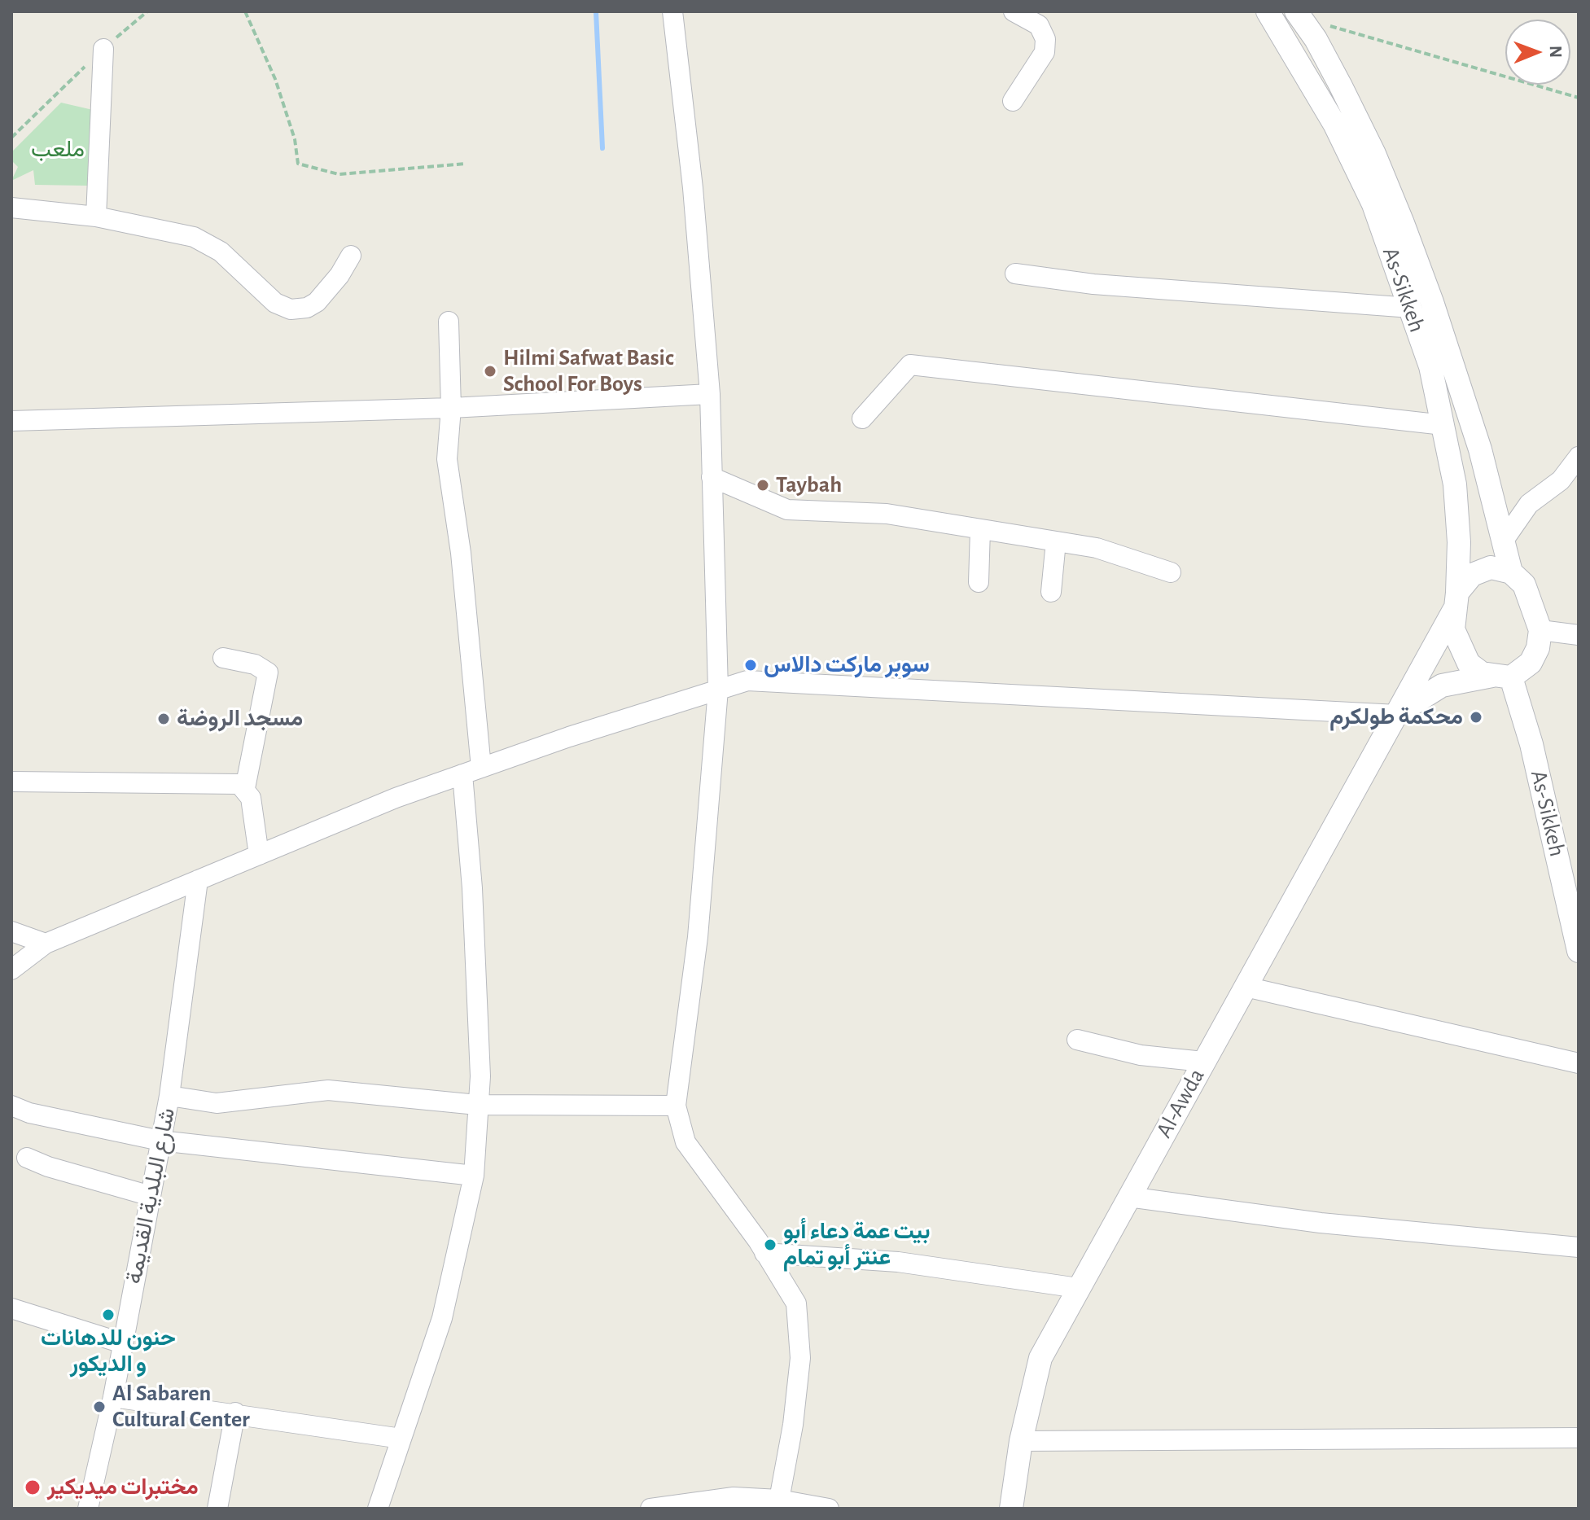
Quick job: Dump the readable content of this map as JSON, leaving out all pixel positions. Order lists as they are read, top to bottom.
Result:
{
  "streets": {
    "street": ["As-Sikkeh", "Al-Awda", "شارع البلدية القديمة"]
  },
  "crossings": [
    ["As-Sikkeh", "Al-Awda"]
  ],
  "parks": ["ملعب"],
  "places": [
    "Hilmi Safwat Basic School For Boys",
    "Taybah",
    "سوبر ماركت دالاس",
    "محكمة طولكرم",
    "مسجد الروضة",
    "بيت عمة دعاء أبو عنتر أبو تمام",
    "حنون للدهانات و الديكور",
    "Al Sabaren Cultural Center",
    "مختبرات ميديكير"
  ],
  "north": "right"
}
